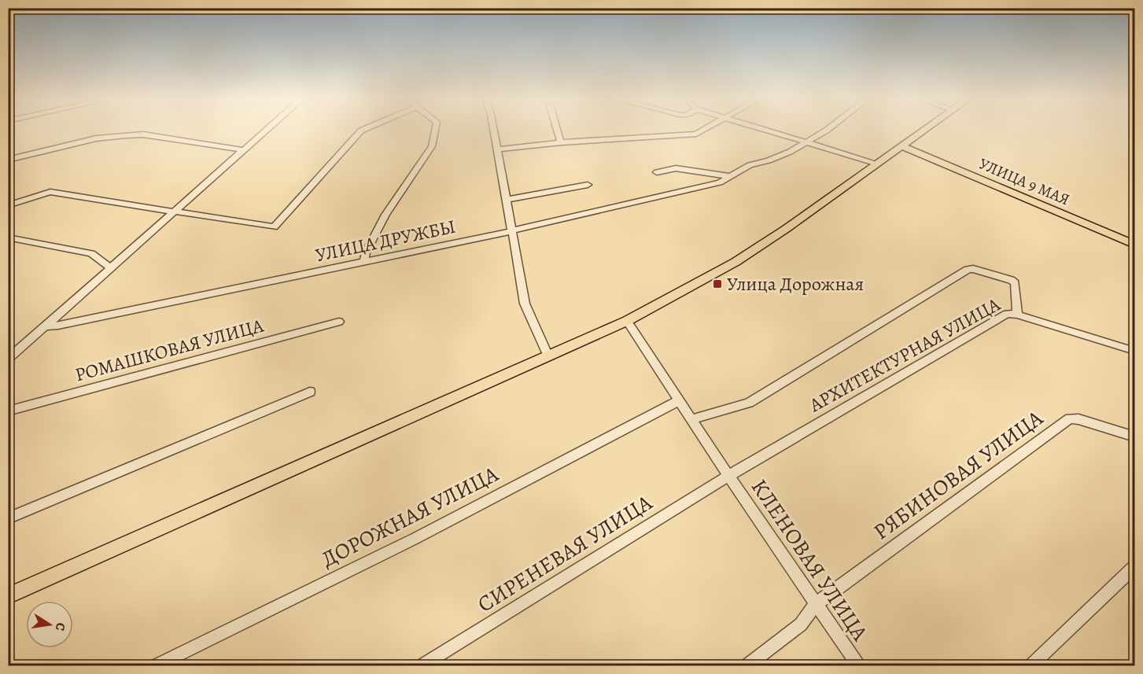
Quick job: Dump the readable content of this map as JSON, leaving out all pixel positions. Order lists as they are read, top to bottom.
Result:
{
  "streets": {
    "main road": ["УЛИЦА 9 МАЯ"],
    "street": [
      "УЛИЦА ДРУЖБЫ",
      "РОМАШКОВАЯ УЛИЦА",
      "АРХИТЕКТУРНАЯ УЛИЦА",
      "РЯБИНОВАЯ УЛИЦА",
      "ДОРОЖНАЯ УЛИЦА",
      "СИРЕНЕВАЯ УЛИЦА",
      "КЛЕНОВАЯ УЛИЦА"
    ]
  },
  "crossings": [
    ["АРХИТЕКТУРНАЯ УЛИЦА", "СИРЕНЕВАЯ УЛИЦА"],
    ["АРХИТЕКТУРНАЯ УЛИЦА", "КЛЕНОВАЯ УЛИЦА"],
    ["РЯБИНОВАЯ УЛИЦА", "КЛЕНОВАЯ УЛИЦА"],
    ["ДОРОЖНАЯ УЛИЦА", "КЛЕНОВАЯ УЛИЦА"],
    ["СИРЕНЕВАЯ УЛИЦА", "КЛЕНОВАЯ УЛИЦА"]
  ],
  "places": {
    "transit": ["Улица Дорожная"]
  },
  "north": "right"
}
